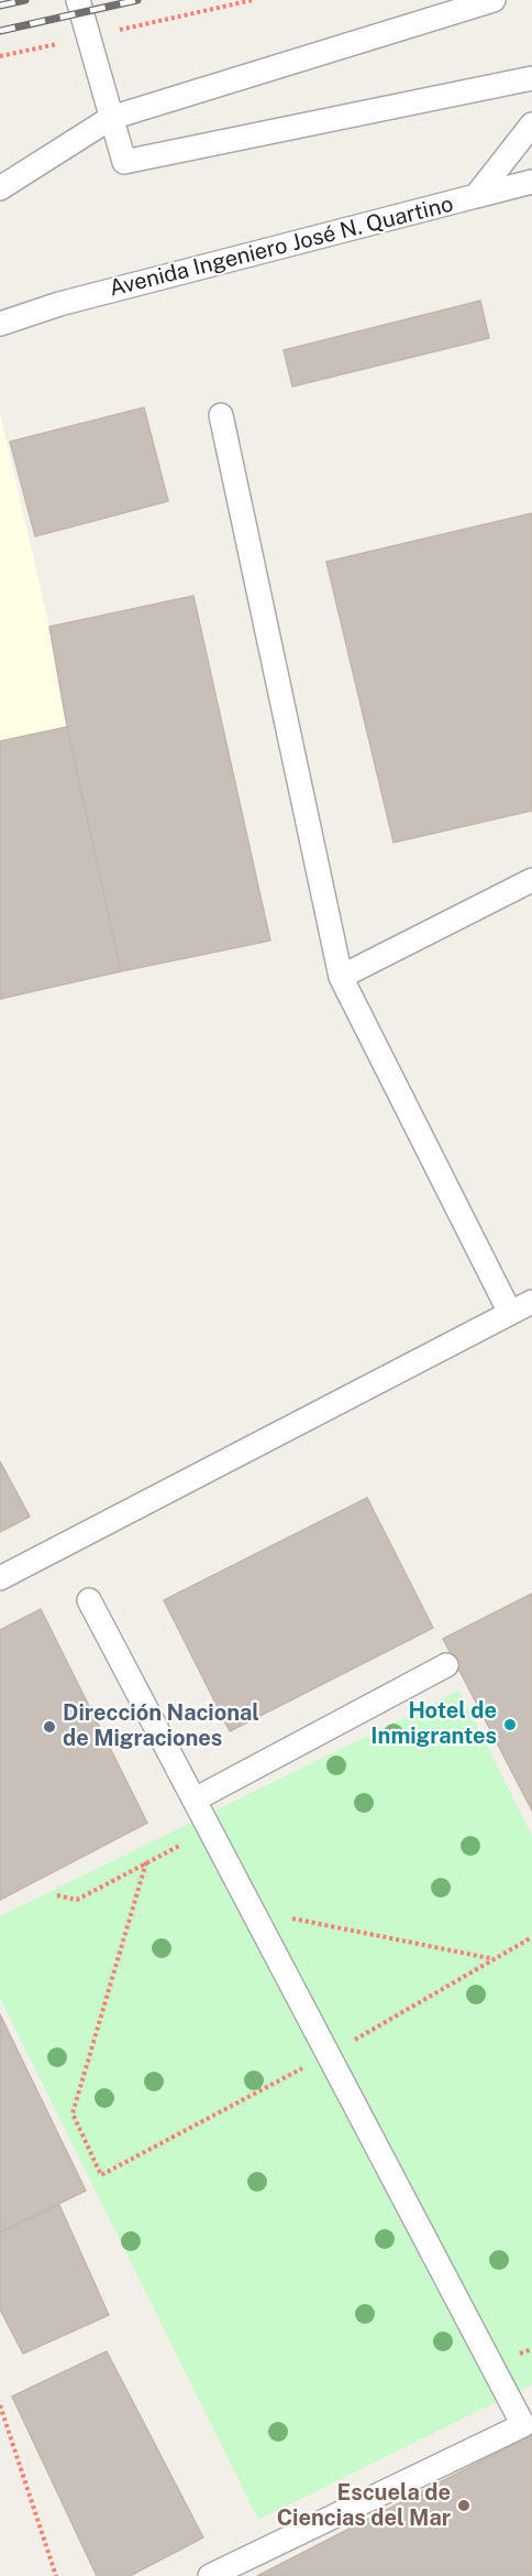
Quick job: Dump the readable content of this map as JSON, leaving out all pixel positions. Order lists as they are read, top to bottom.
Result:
{
  "streets": {
    "lane": ["Avenida Ingeniero José N. Quartino"]
  },
  "places": ["Hotel de Inmigrantes", "Dirección Nacional de Migraciones", "Escuela de Ciencias del Mar"]
}
